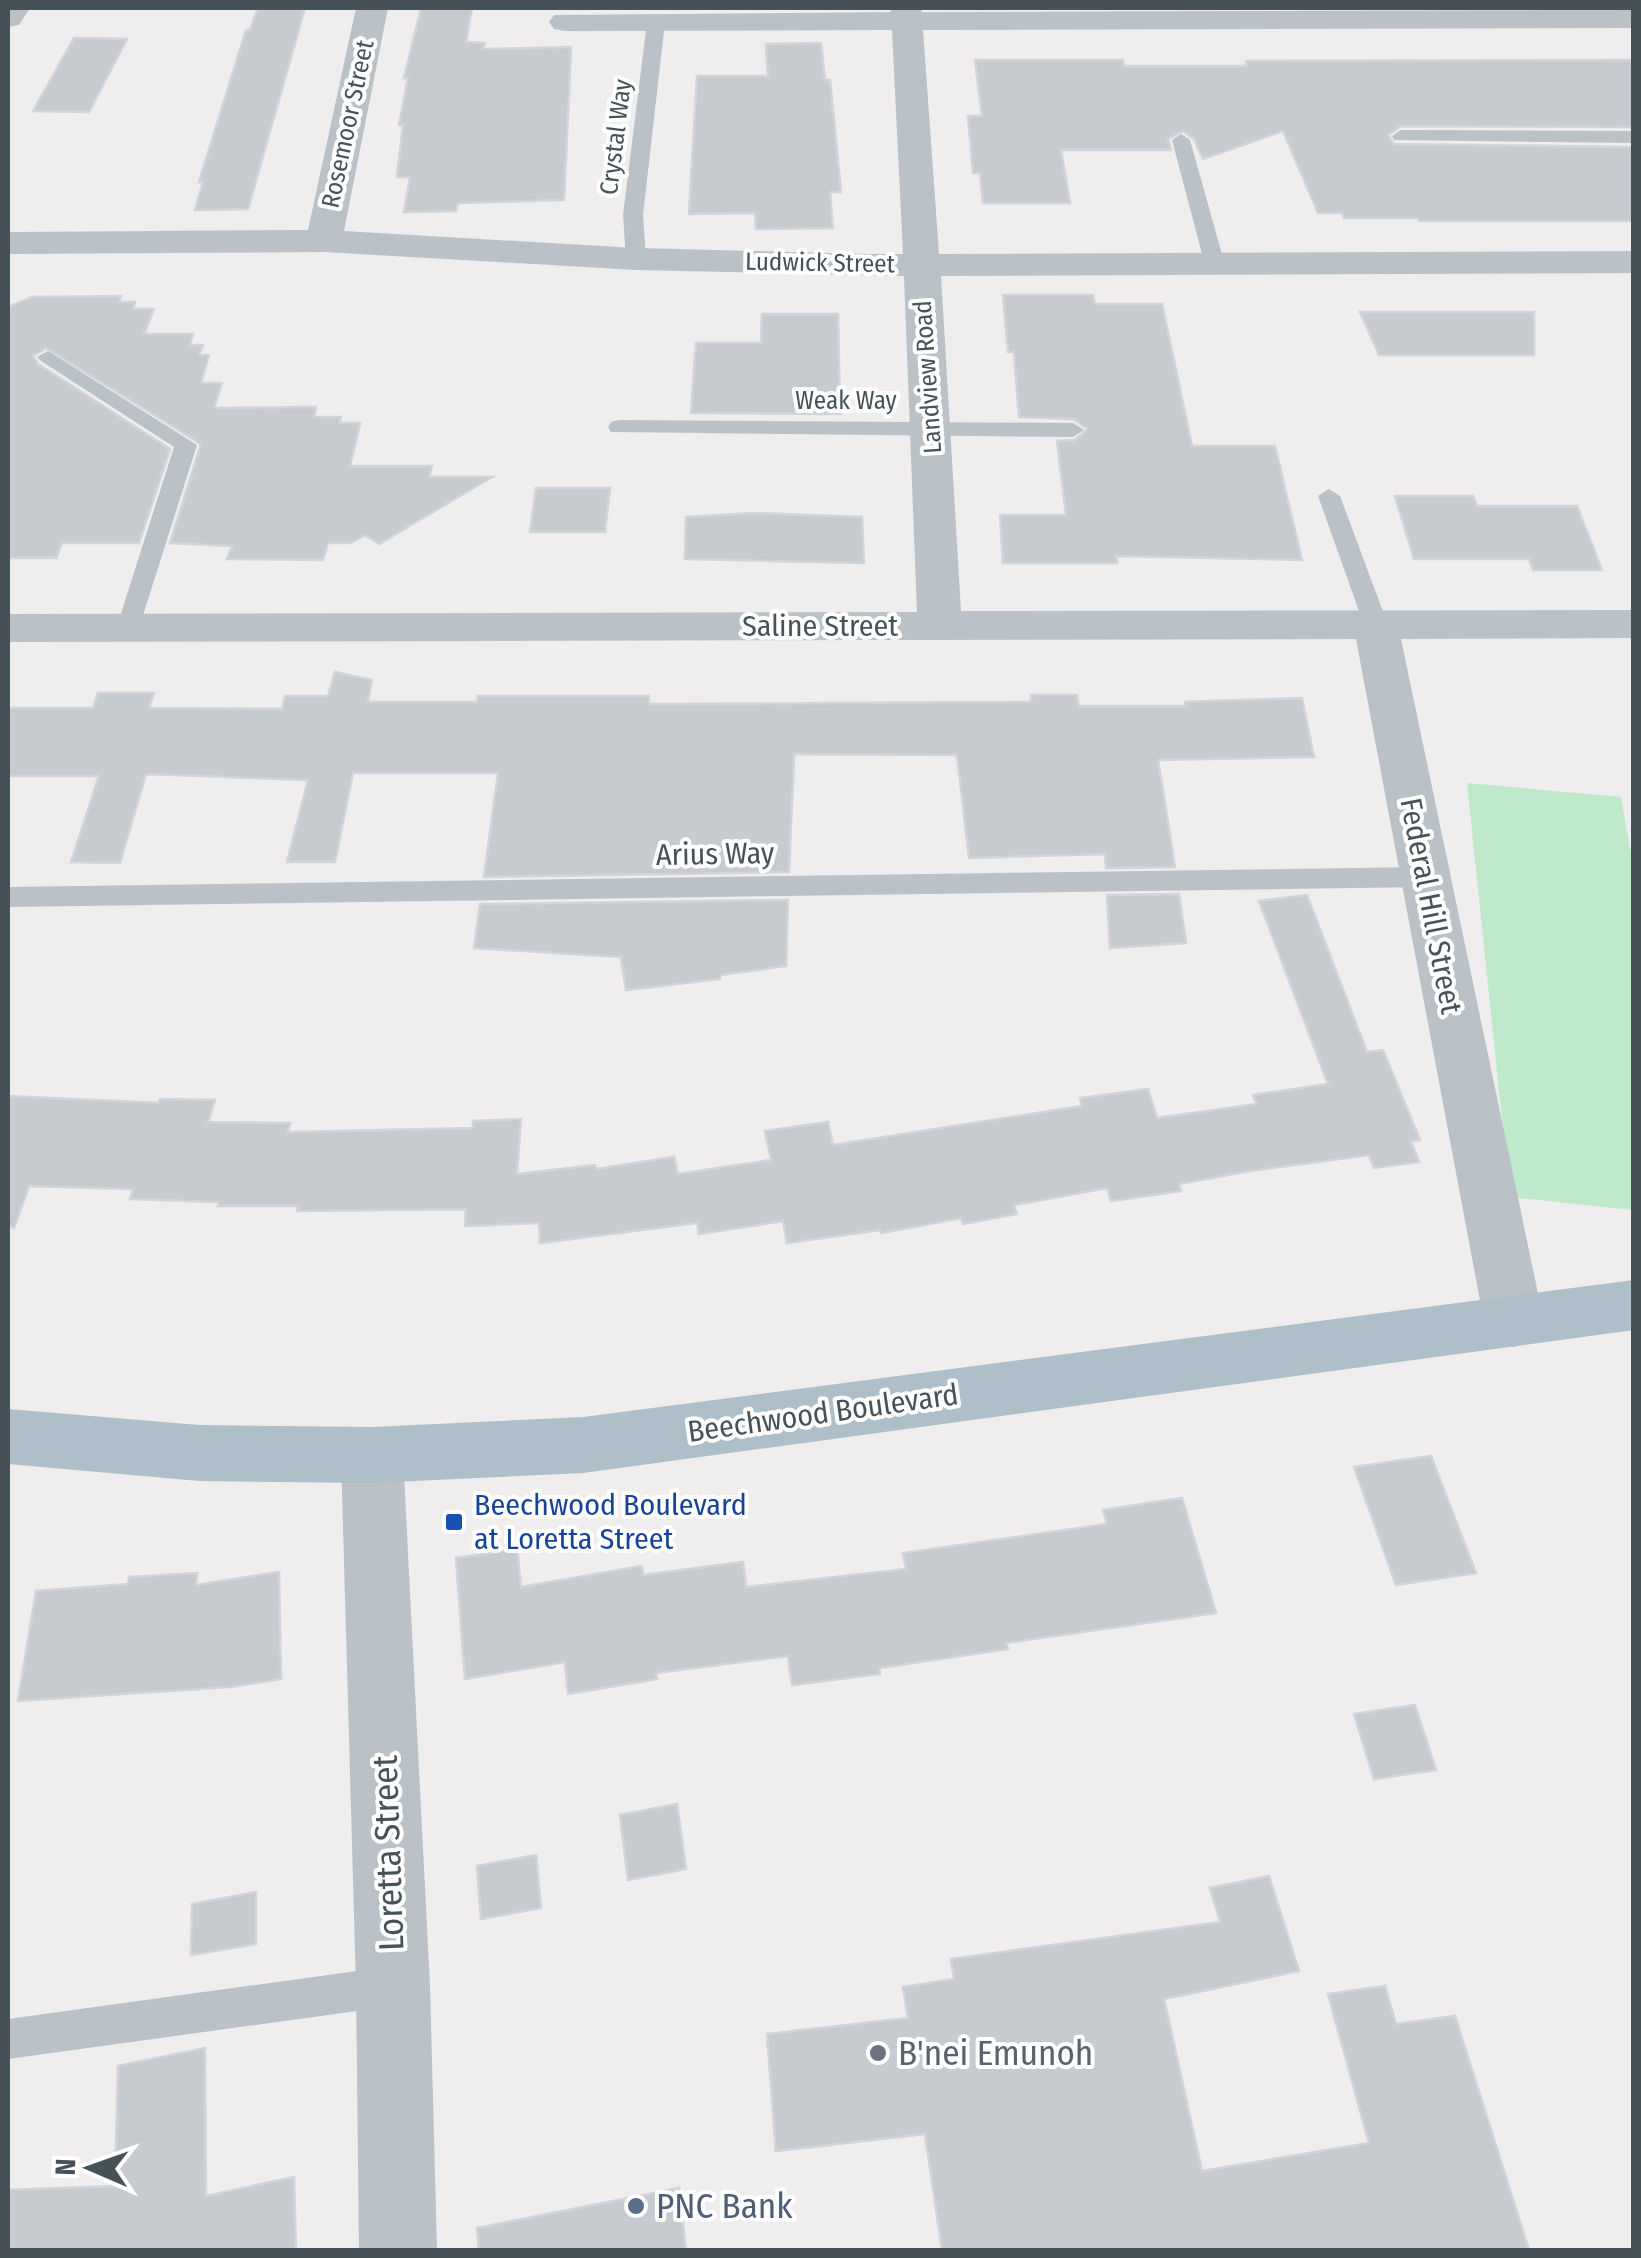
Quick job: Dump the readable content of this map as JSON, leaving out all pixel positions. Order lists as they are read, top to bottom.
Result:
{
  "streets": {
    "main road": ["Beechwood Boulevard"],
    "street": [
      "Rosemoor Street",
      "Ludwick Street",
      "Landview Road",
      "Saline Street",
      "Federal Hill Street",
      "Loretta Street"
    ],
    "lane": ["Crystal Way", "Weak Way", "Arius Way"]
  },
  "crossings": [
    ["Rosemoor Street", "Ludwick Street"],
    ["Crystal Way", "Ludwick Street"],
    ["Ludwick Street", "Landview Road"],
    ["Landview Road", "Weak Way"],
    ["Landview Road", "Saline Street"],
    ["Saline Street", "Federal Hill Street"],
    ["Arius Way", "Federal Hill Street"],
    ["Federal Hill Street", "Beechwood Boulevard"],
    ["Beechwood Boulevard", "Loretta Street"]
  ],
  "places": {
    "transit": ["Beechwood Boulevard at Loretta Street"],
    "other": ["B'nei Emunoh", "PNC Bank"]
  },
  "north": "left"
}
